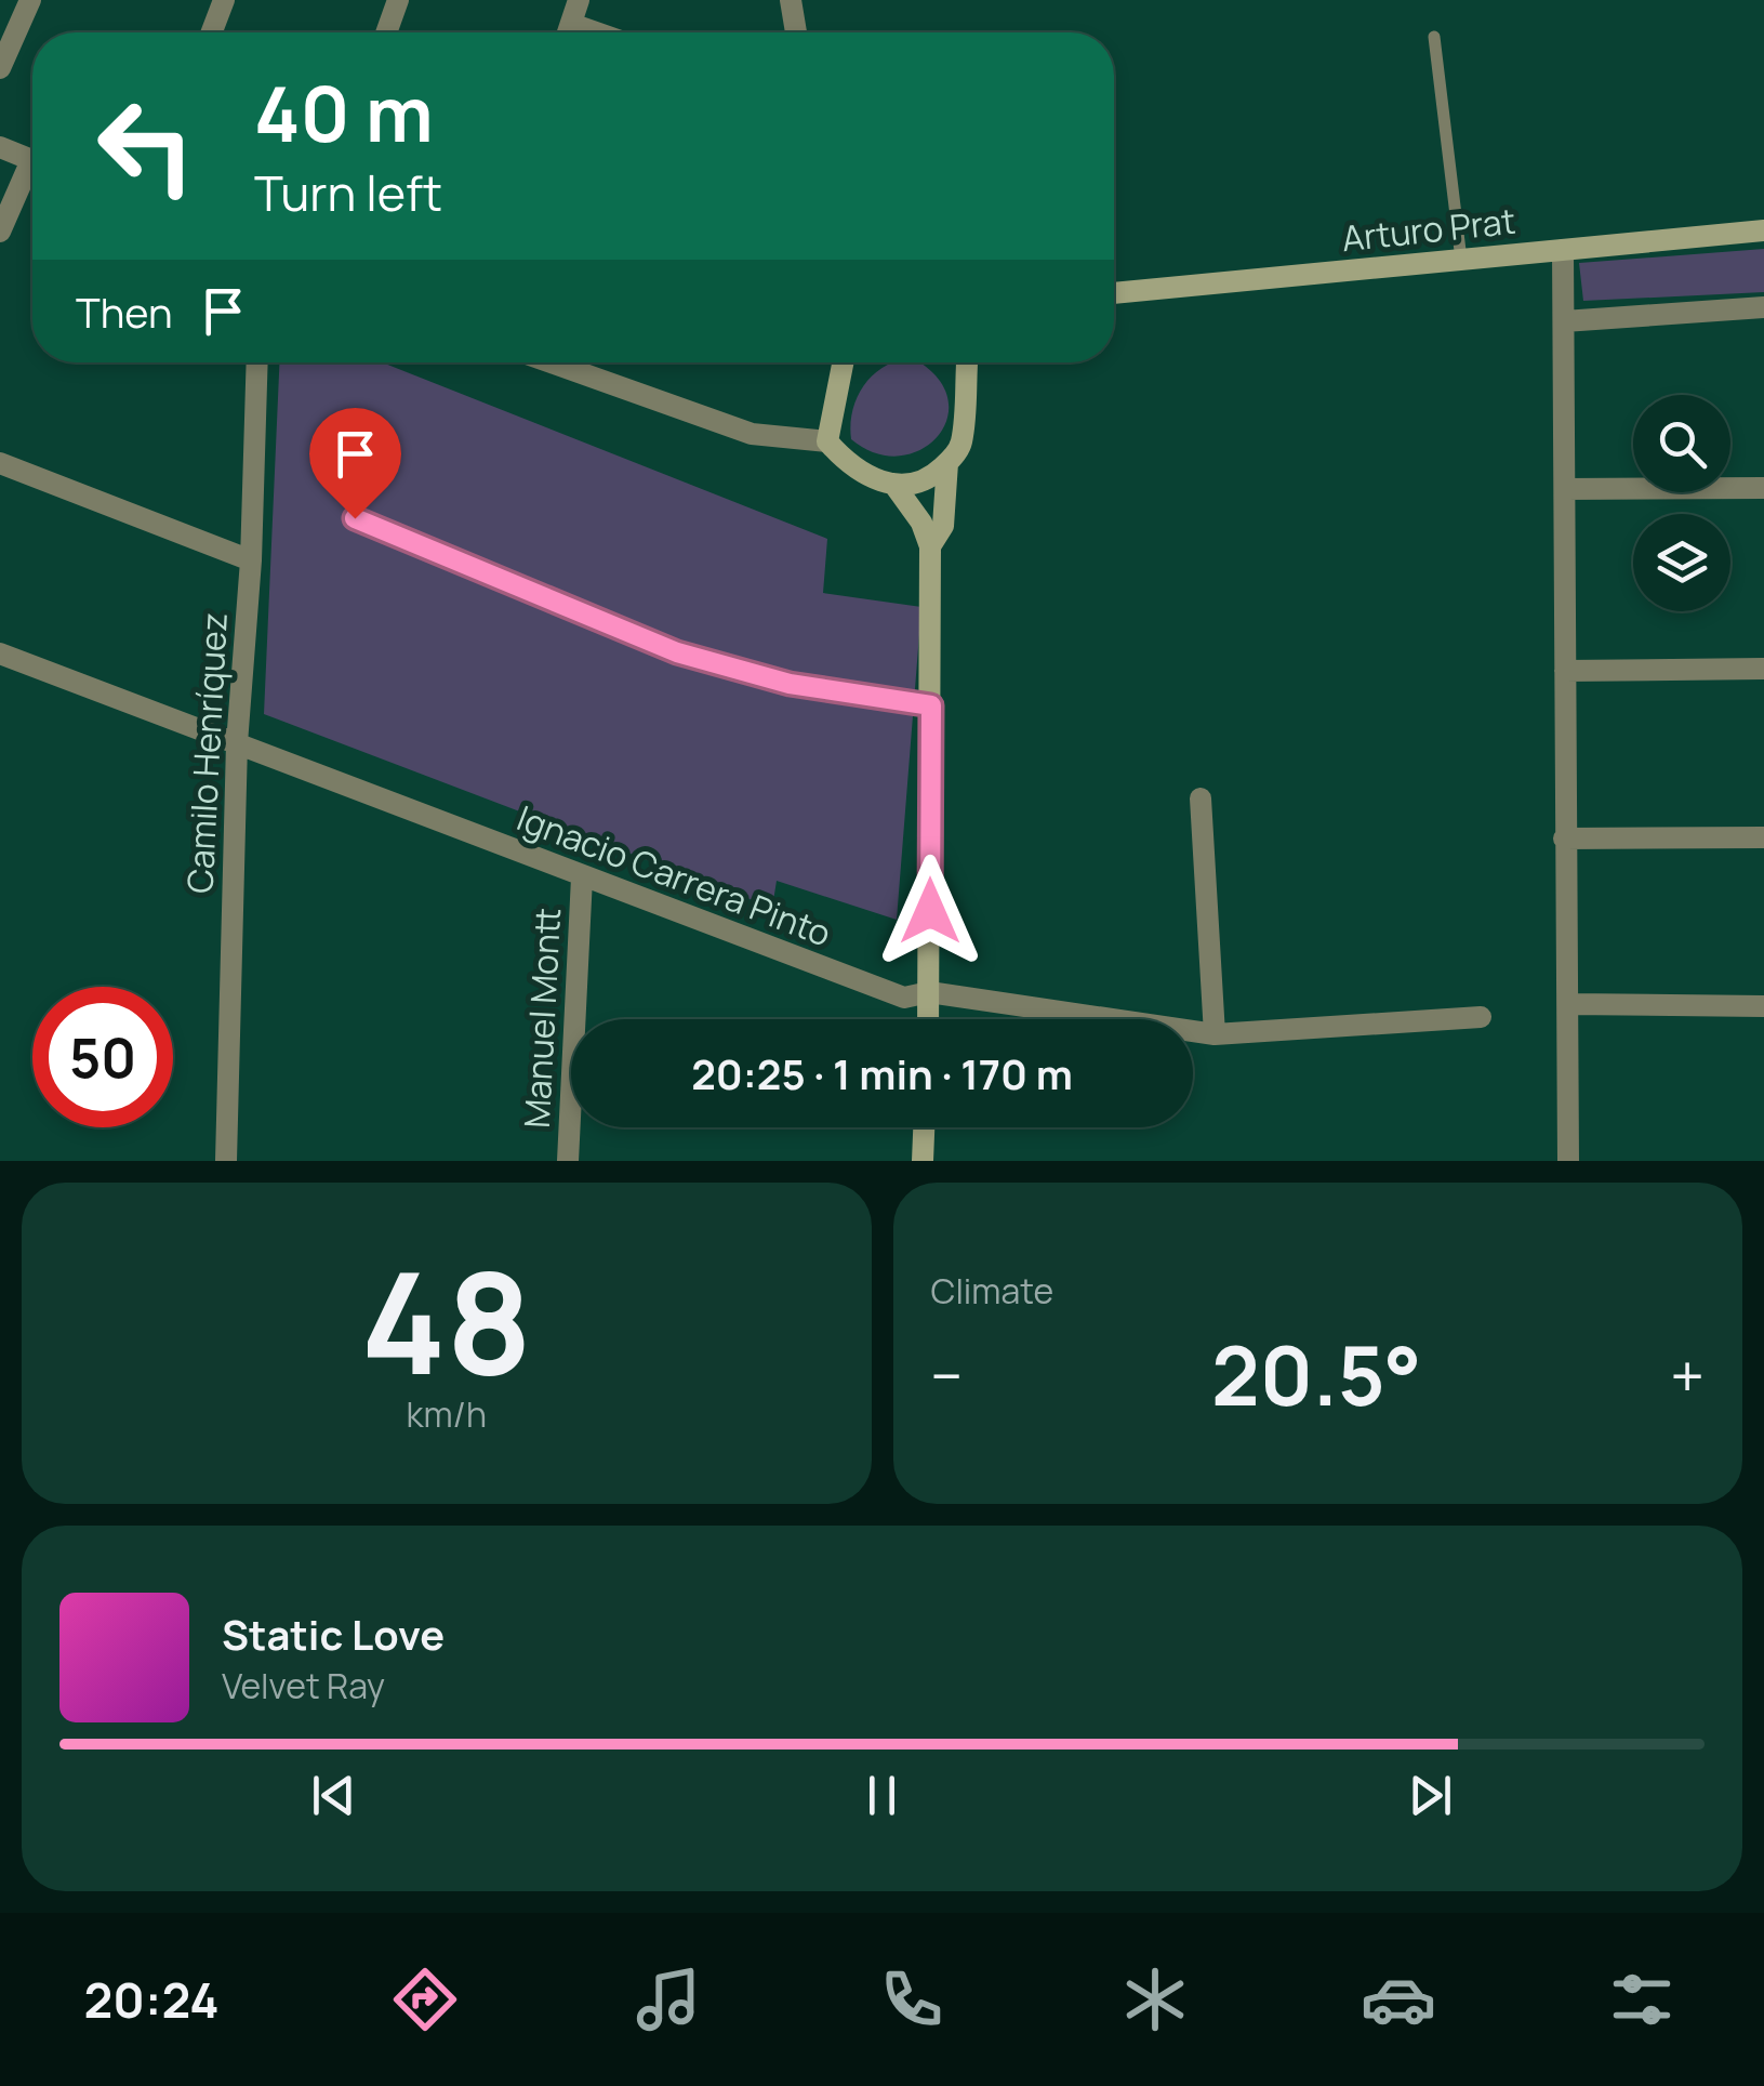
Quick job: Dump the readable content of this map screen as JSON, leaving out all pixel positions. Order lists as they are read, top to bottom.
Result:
{
  "streets": {
    "main road": ["Arturo Prat"],
    "street": ["Camilo Henríquez", "Ignacio Carrera Pinto", "Manuel Montt"]
  },
  "crossings": [
    ["Camilo Henríquez", "Ignacio Carrera Pinto"],
    ["Ignacio Carrera Pinto", "Manuel Montt"]
  ],
  "page": {
    "turn": ["40 m", "Turn left"],
    "then": "Then",
    "limit": "50",
    "trip": "20:25 · 1 min · 170 m",
    "tile": [
      ["48", "km/h"],
      "Climate"
    ],
    "heat": ["−", "20.5°", "+"],
    "song": ["Static Love", "Velvet Ray"],
    "tabs": "20:24"
  }
}
